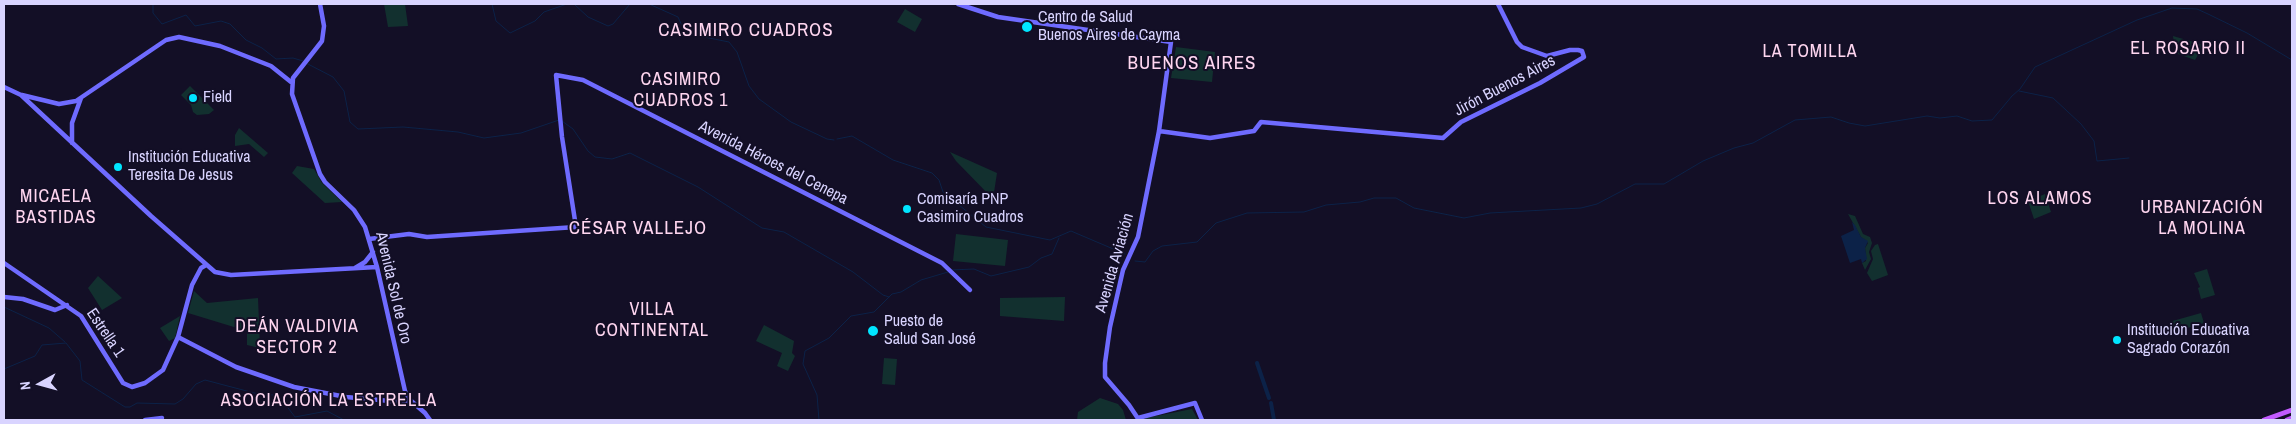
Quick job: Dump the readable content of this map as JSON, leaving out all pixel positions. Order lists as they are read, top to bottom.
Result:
{
  "streets": {
    "street": [
      "Jirón Buenos Aires",
      "Avenida Héroes del Cenepa",
      "Avenida Aviación",
      "Avenida Sol de Oro",
      "Estrella 1"
    ]
  },
  "crossings": [
    ["Jirón Buenos Aires", "Avenida Aviación"],
    ["Avenida Héroes del Cenepa", "Avenida Sol de Oro"]
  ],
  "districts": [
    "CASIMIRO CUADROS",
    "EL ROSARIO II",
    "LA TOMILLA",
    "BUENOS AIRES",
    "CASIMIRO CUADROS 1",
    "MICAELA BASTIDAS",
    "LOS ALAMOS",
    "URBANIZACIÓN LA MOLINA",
    "CÉSAR VALLEJO",
    "VILLA CONTINENTAL",
    "DEÁN VALDIVIA SECTOR 2",
    "ASOCIACIÓN LA ESTRELLA"
  ],
  "places": [
    "Centro de Salud Buenos Aires de Cayma",
    "Field",
    "Institución Educativa Teresita De Jesus",
    "Comisaría PNP Casimiro Cuadros",
    "Puesto de Salud San José",
    "Institución Educativa Sagrado Corazón"
  ],
  "north": "left"
}
